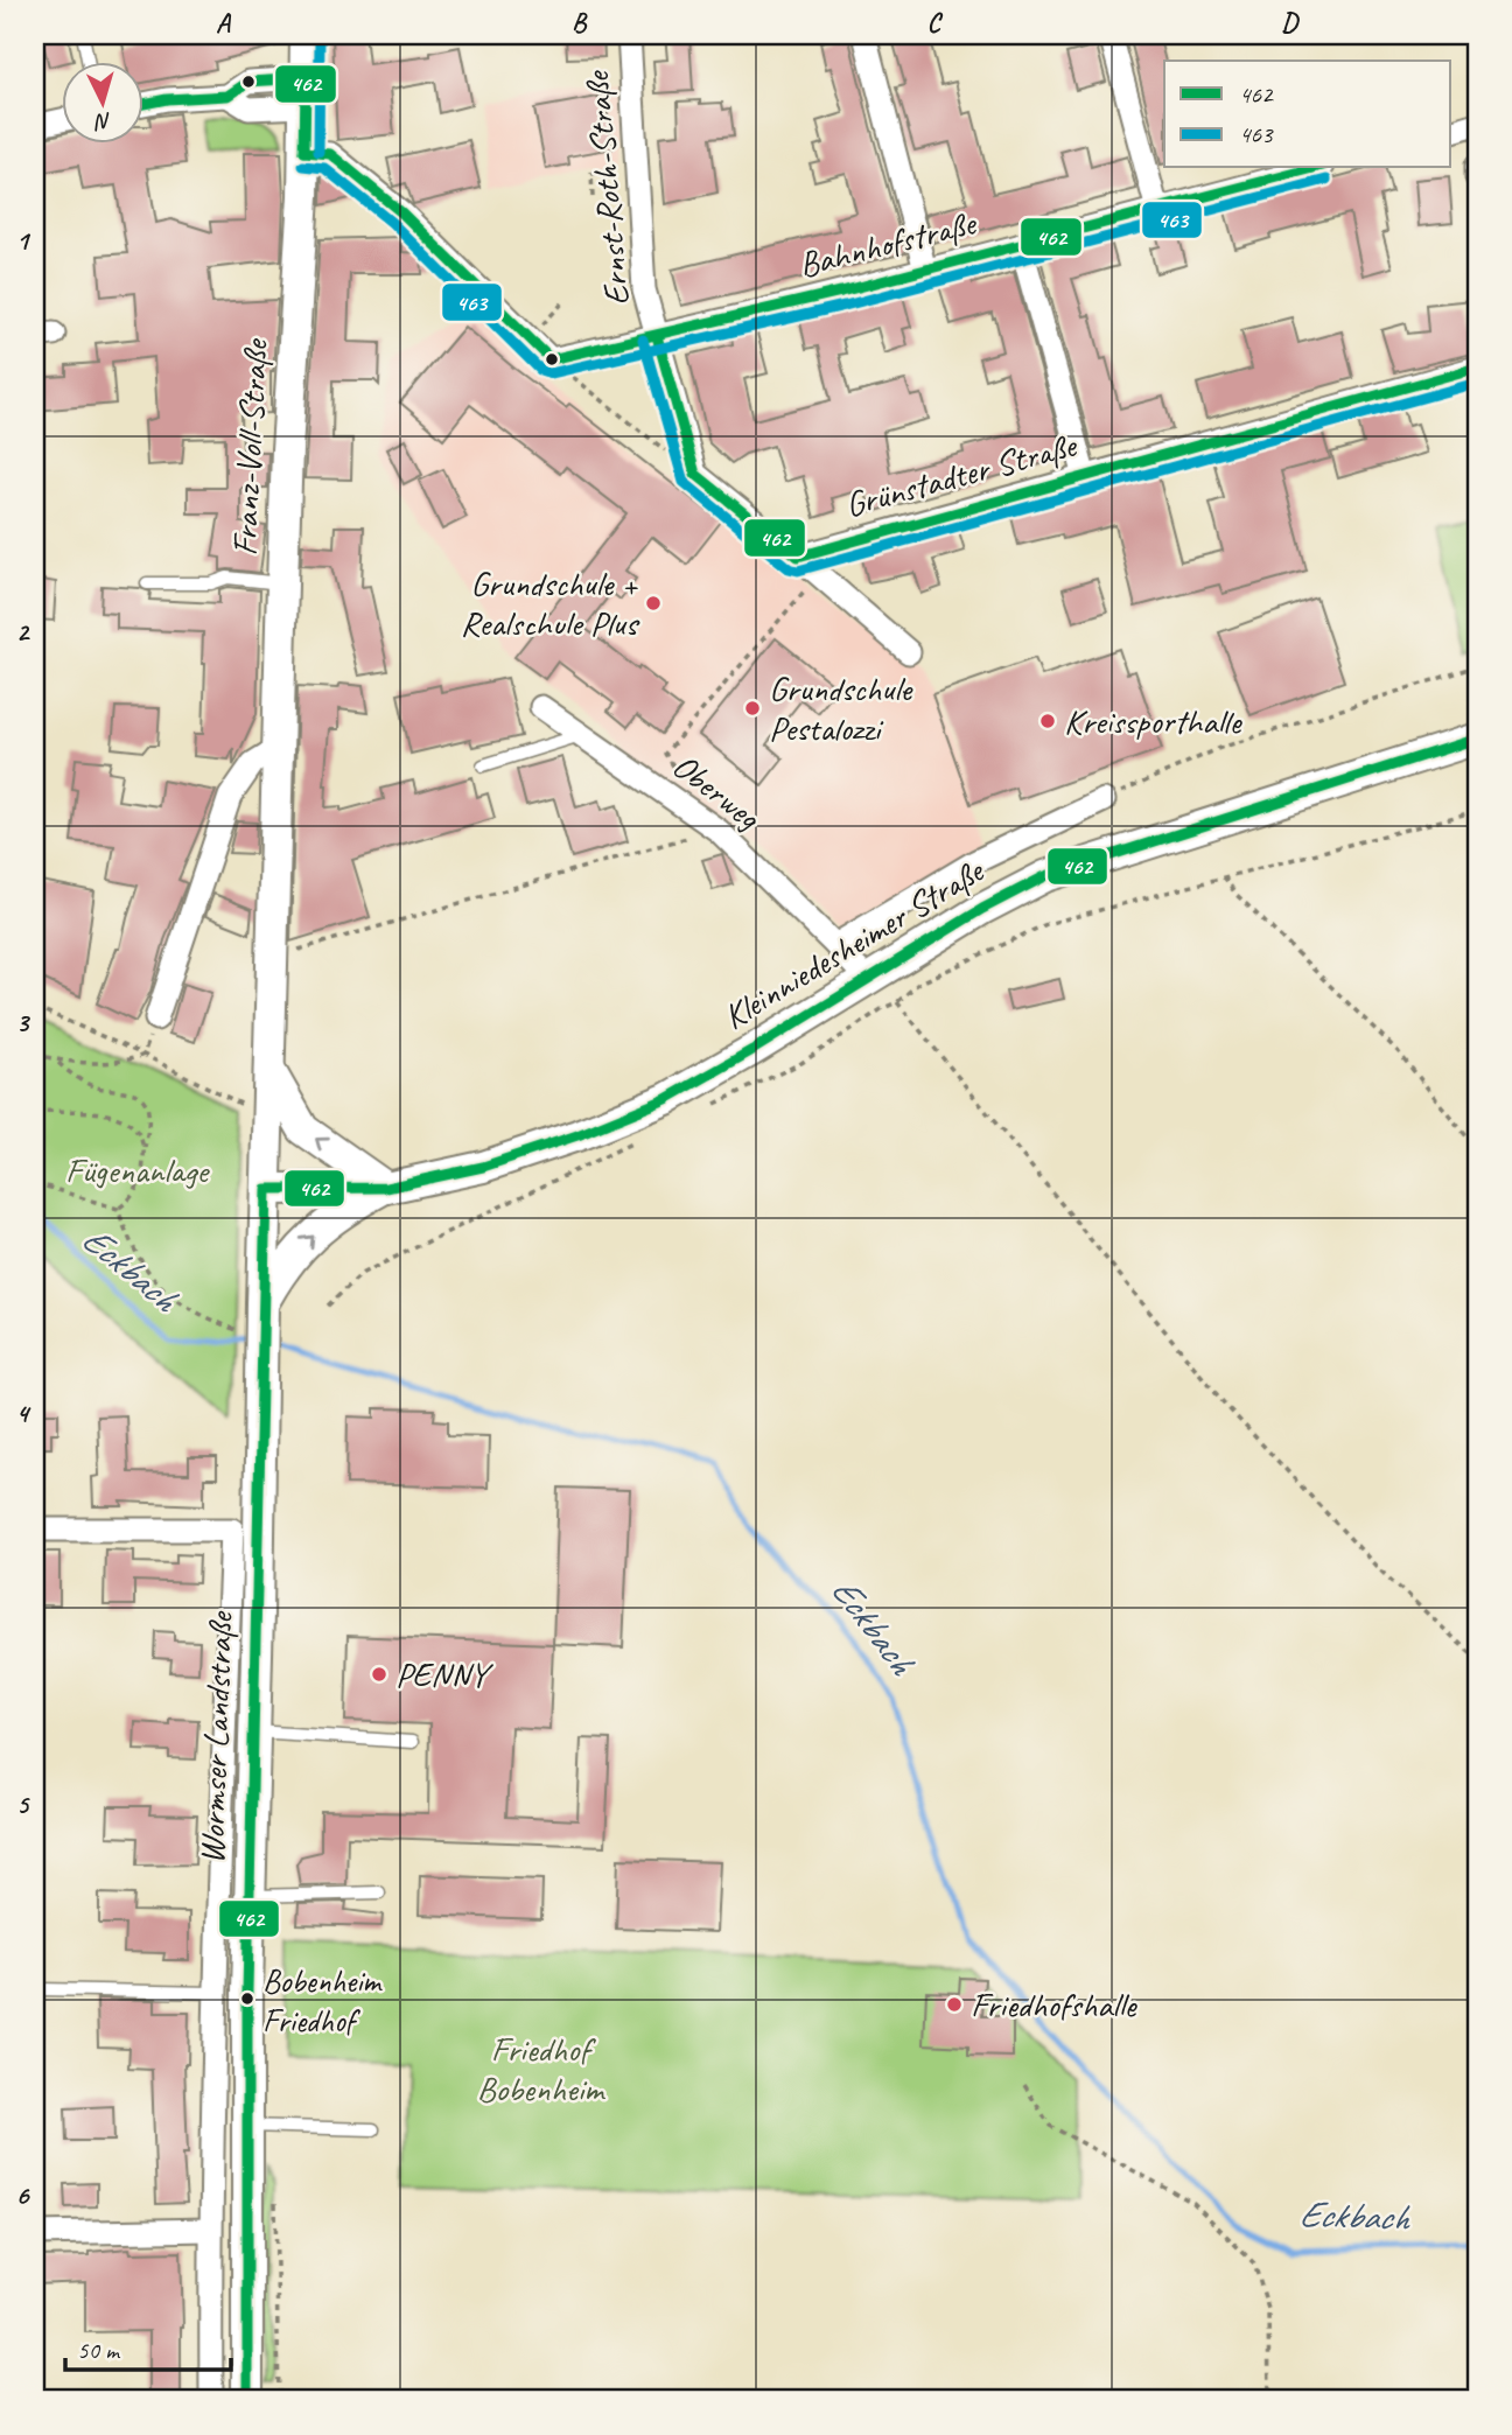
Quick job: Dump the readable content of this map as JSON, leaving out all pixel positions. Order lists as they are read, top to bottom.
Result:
{
  "streets": {
    "main road": ["Franz-Voll-Straße", "Kleinniedesheimer Straße", "Wormser Landstraße"],
    "street": [
      "Ernst-Roth-Straße",
      "Bahnhofstraße",
      "Grünstadter Straße",
      "Oberweg"
    ]
  },
  "crossings": [
    ["Ernst-Roth-Straße", "Bahnhofstraße"],
    ["Franz-Voll-Straße", "Kleinniedesheimer Straße"],
    ["Franz-Voll-Straße", "Wormser Landstraße"],
    ["Oberweg", "Kleinniedesheimer Straße"],
    ["Kleinniedesheimer Straße", "Wormser Landstraße"]
  ],
  "water": ["Eckbach"],
  "parks": ["Fügenanlage", "Friedhof Bobenheim"],
  "places": [
    "Grundschule + Realschule Plus",
    "Grundschule Pestalozzi",
    "Kreissporthalle",
    "PENNY",
    "Bobenheim Friedhof",
    "Friedhofshalle"
  ],
  "lines": ["transit line 463", "transit line 462"],
  "legend": ["462", "463"],
  "scale_bar": "50 m",
  "north": "bottom",
  "grid": {
    "columns": [
      "A",
      "B",
      "C",
      "D"
    ],
    "rows": [
      "1",
      "2",
      "3",
      "4",
      "5",
      "6"
    ]
  }
}
